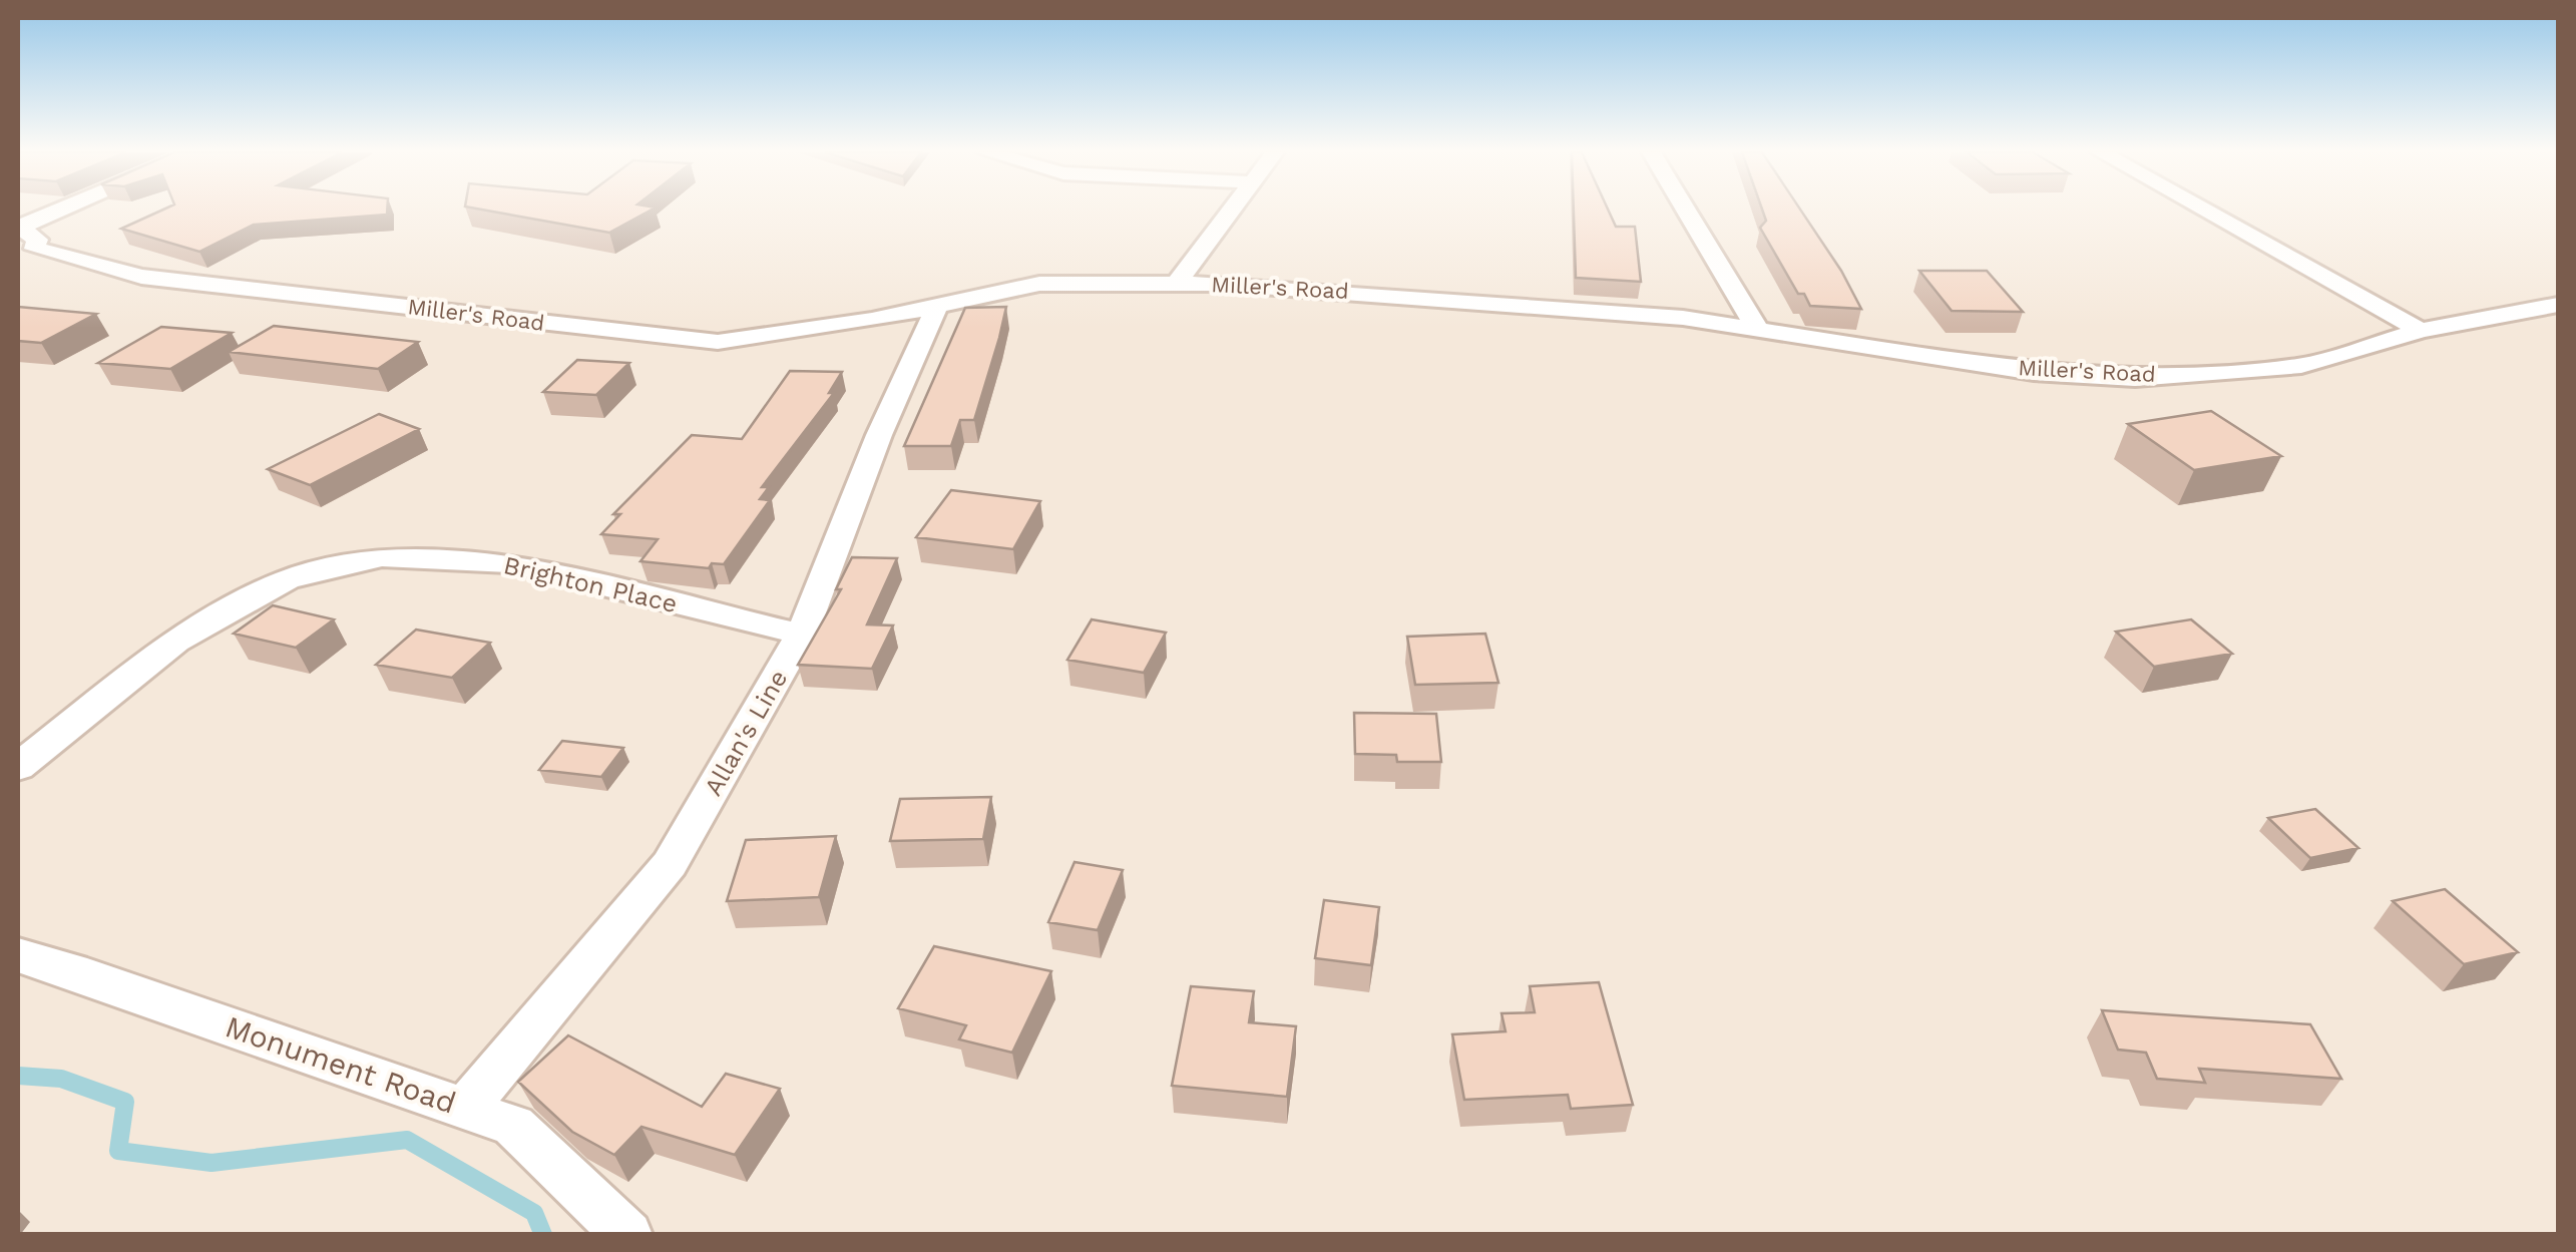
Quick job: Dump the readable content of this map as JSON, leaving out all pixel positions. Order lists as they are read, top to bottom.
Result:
{
  "streets": {
    "street": [
      "Miller's Road",
      "Brighton Place",
      "Allan's Line",
      "Monument Road"
    ]
  },
  "crossings": [
    ["Miller's Road", "Allan's Line"],
    ["Brighton Place", "Allan's Line"],
    ["Allan's Line", "Monument Road"]
  ]
}
